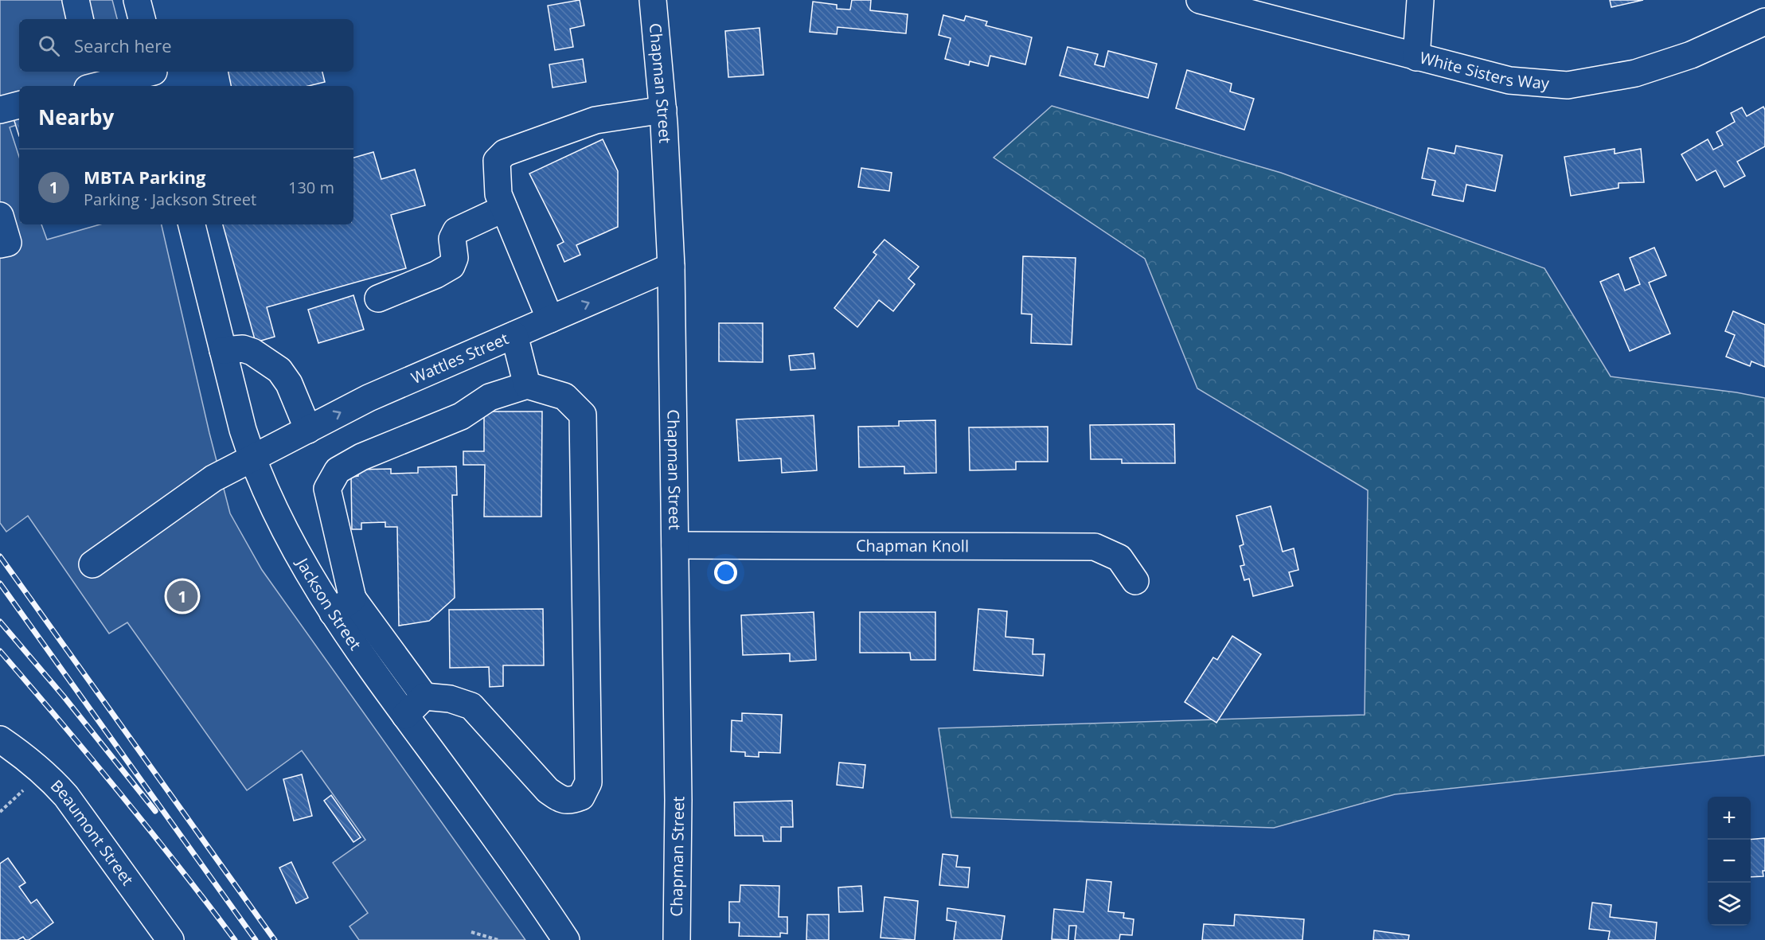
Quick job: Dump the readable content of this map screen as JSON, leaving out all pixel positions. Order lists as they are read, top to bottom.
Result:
{
  "streets": {
    "street": [
      "White Sisters Way",
      "Chapman Street",
      "Wattles Street",
      "Chapman Knoll",
      "Jackson Street",
      "Beaumont Street"
    ]
  },
  "crossings": [
    ["Chapman Street", "Wattles Street"],
    ["Chapman Street", "Chapman Knoll"],
    ["Wattles Street", "Jackson Street"]
  ],
  "one_way": ["Wattles Street"],
  "page": {
    "search": "Search here",
    "heading": "Nearby",
    "list": [
      {
        "mark": "1",
        "name": "MBTA Parking",
        "note": "Parking · Jackson Street",
        "value": "130 m"
      }
    ],
    "pins": "1",
    "map_buttons": ["+", "−"]
  }
}
